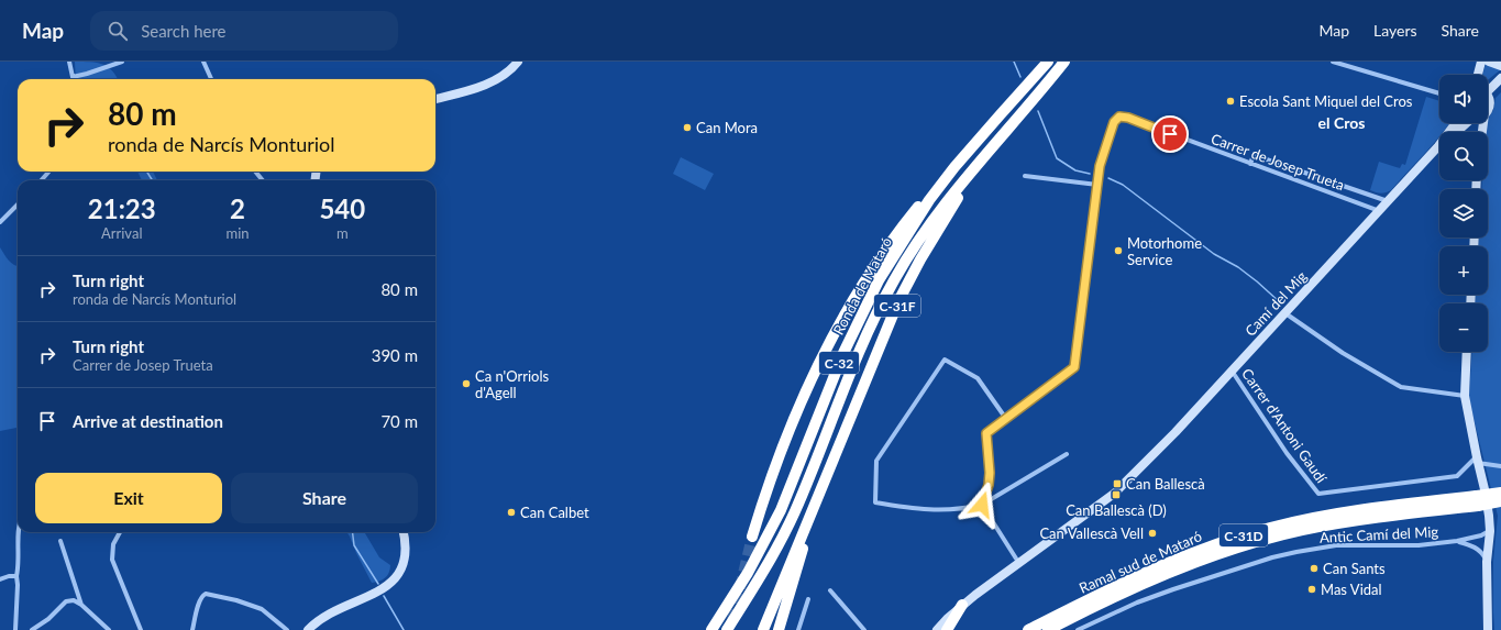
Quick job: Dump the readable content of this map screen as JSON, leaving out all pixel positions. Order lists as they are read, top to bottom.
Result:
{
  "streets": {
    "highway": [
      "Ronda de Mataró",
      "C-31F",
      "C-32",
      "C-31D",
      "Ramal sud de Mataró"
    ],
    "street": [
      "Carrer de Josep Trueta",
      "Camí del Mig",
      "Carrer d'Antoni Gaudí",
      "Antic Camí del Mig"
    ]
  },
  "crossings": [
    ["Carrer de Josep Trueta", "Camí del Mig"],
    ["Ronda de Mataró", "C-31F"],
    ["Camí del Mig", "Carrer d'Antoni Gaudí"],
    ["C-31D", "Ramal sud de Mataró"]
  ],
  "districts": ["el Cros"],
  "places": {
    "other": [
      "Escola Sant Miquel del Cros",
      "Can Mora",
      "Motorhome Service",
      "Ca n'Orriols d'Agell",
      "Can Calbet",
      "Can Vallescà Vell",
      "Can Sants",
      "Mas Vidal"
    ],
    "transit": ["Can Ballescà", "Can Ballescà (D)"]
  },
  "page": {
    "header": "Map",
    "search": "Search here",
    "nav": ["Map", "Layers", "Share"],
    "map_buttons": ["+", "−"],
    "turn": ["80 m", "ronda de Narcís Monturiol"],
    "eta": [
      "21:23",
      "Arrival",
      "2",
      "min",
      "540",
      "m"
    ],
    "list": [
      {
        "name": "Turn right",
        "note": "ronda de Narcís Monturiol",
        "value": "80 m"
      },
      {
        "name": "Turn right",
        "note": "Carrer de Josep Trueta",
        "value": "390 m"
      },
      {
        "name": "Arrive at destination",
        "value": "70 m"
      }
    ],
    "buttons": ["Exit", "Share"]
  }
}
